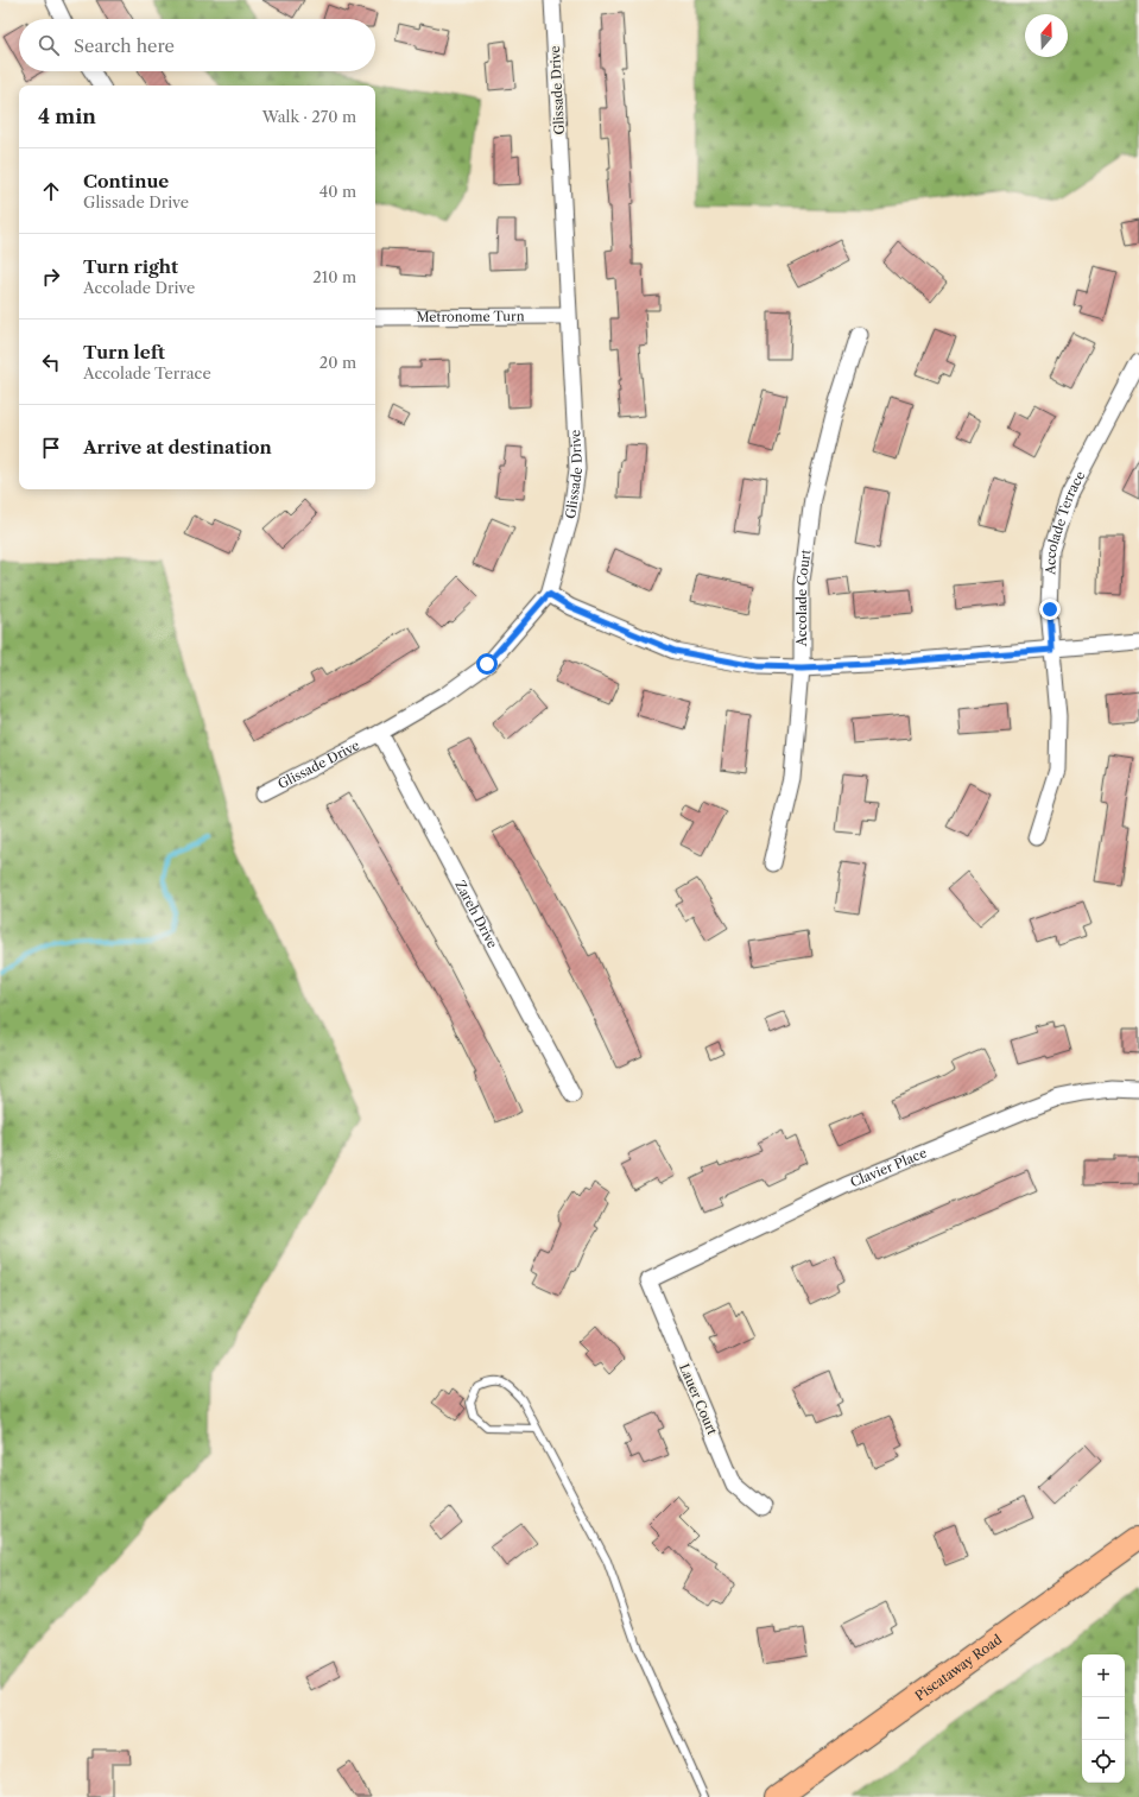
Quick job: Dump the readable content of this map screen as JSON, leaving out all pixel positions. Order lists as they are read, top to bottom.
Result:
{
  "streets": {
    "main road": ["Piscataway Road"],
    "street": [
      "Glissade Drive",
      "Metronome Turn",
      "Accolade Terrace",
      "Accolade Court",
      "Zareh Drive",
      "Clavier Place",
      "Lauer Court"
    ]
  },
  "crossings": [
    ["Glissade Drive", "Metronome Turn"],
    ["Glissade Drive", "Zareh Drive"],
    ["Clavier Place", "Lauer Court"]
  ],
  "north": "top",
  "page": {
    "search": "Search here",
    "heading": ["4 min", "Walk · 270 m"],
    "list": [
      ["Continue", "Glissade Drive", "40 m"],
      ["Turn right", "Accolade Drive", "210 m"],
      ["Turn left", "Accolade Terrace", "20 m"],
      "Arrive at destination"
    ],
    "map_buttons": ["+", "−"]
  }
}
